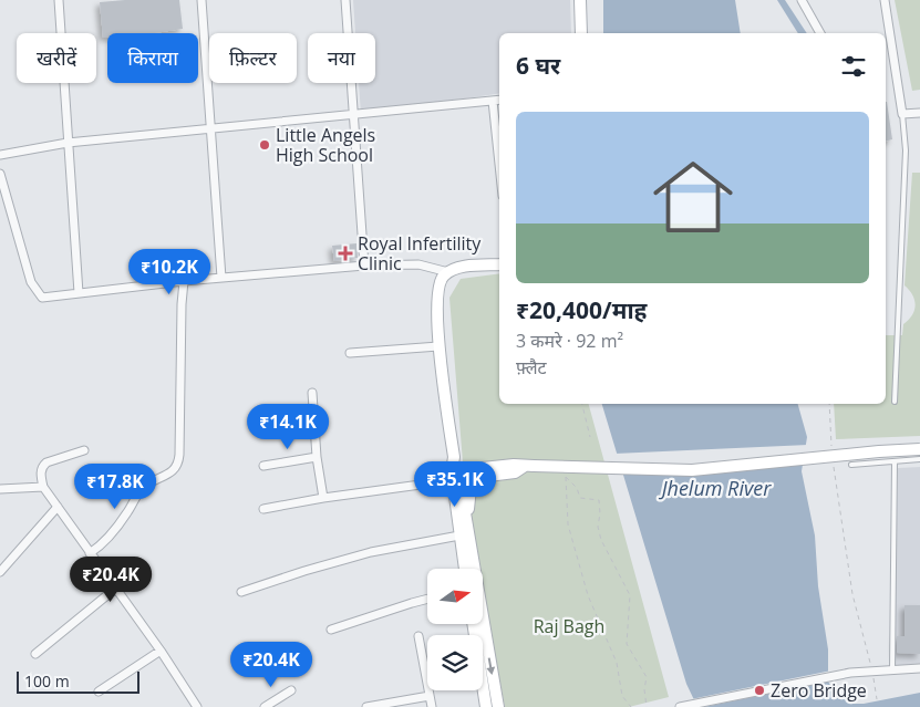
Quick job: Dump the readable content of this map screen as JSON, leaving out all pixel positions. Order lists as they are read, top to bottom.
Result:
{
  "water": ["Jhelum River"],
  "parks": ["Raj Bagh"],
  "places": {
    "other": ["Little Angels High School", "Zero Bridge"],
    "health": ["Royal Infertility Clinic"]
  },
  "scale_bar": "100 m",
  "north": "right",
  "page": {
    "chip": [
      "खरीदें",
      "किराया",
      "फ़िल्टर",
      "नया"
    ],
    "heading": "6 घर",
    "list": [
      {
        "name": "₹20,400/माह",
        "note": "3 कमरे · 92 m² · फ़्लैट"
      }
    ],
    "price": [
      "₹10.2K",
      "₹14.1K",
      "₹35.1K",
      "₹17.8K",
      "₹20.4K",
      "₹20.4K"
    ],
    "scale": "100 m"
  }
}
